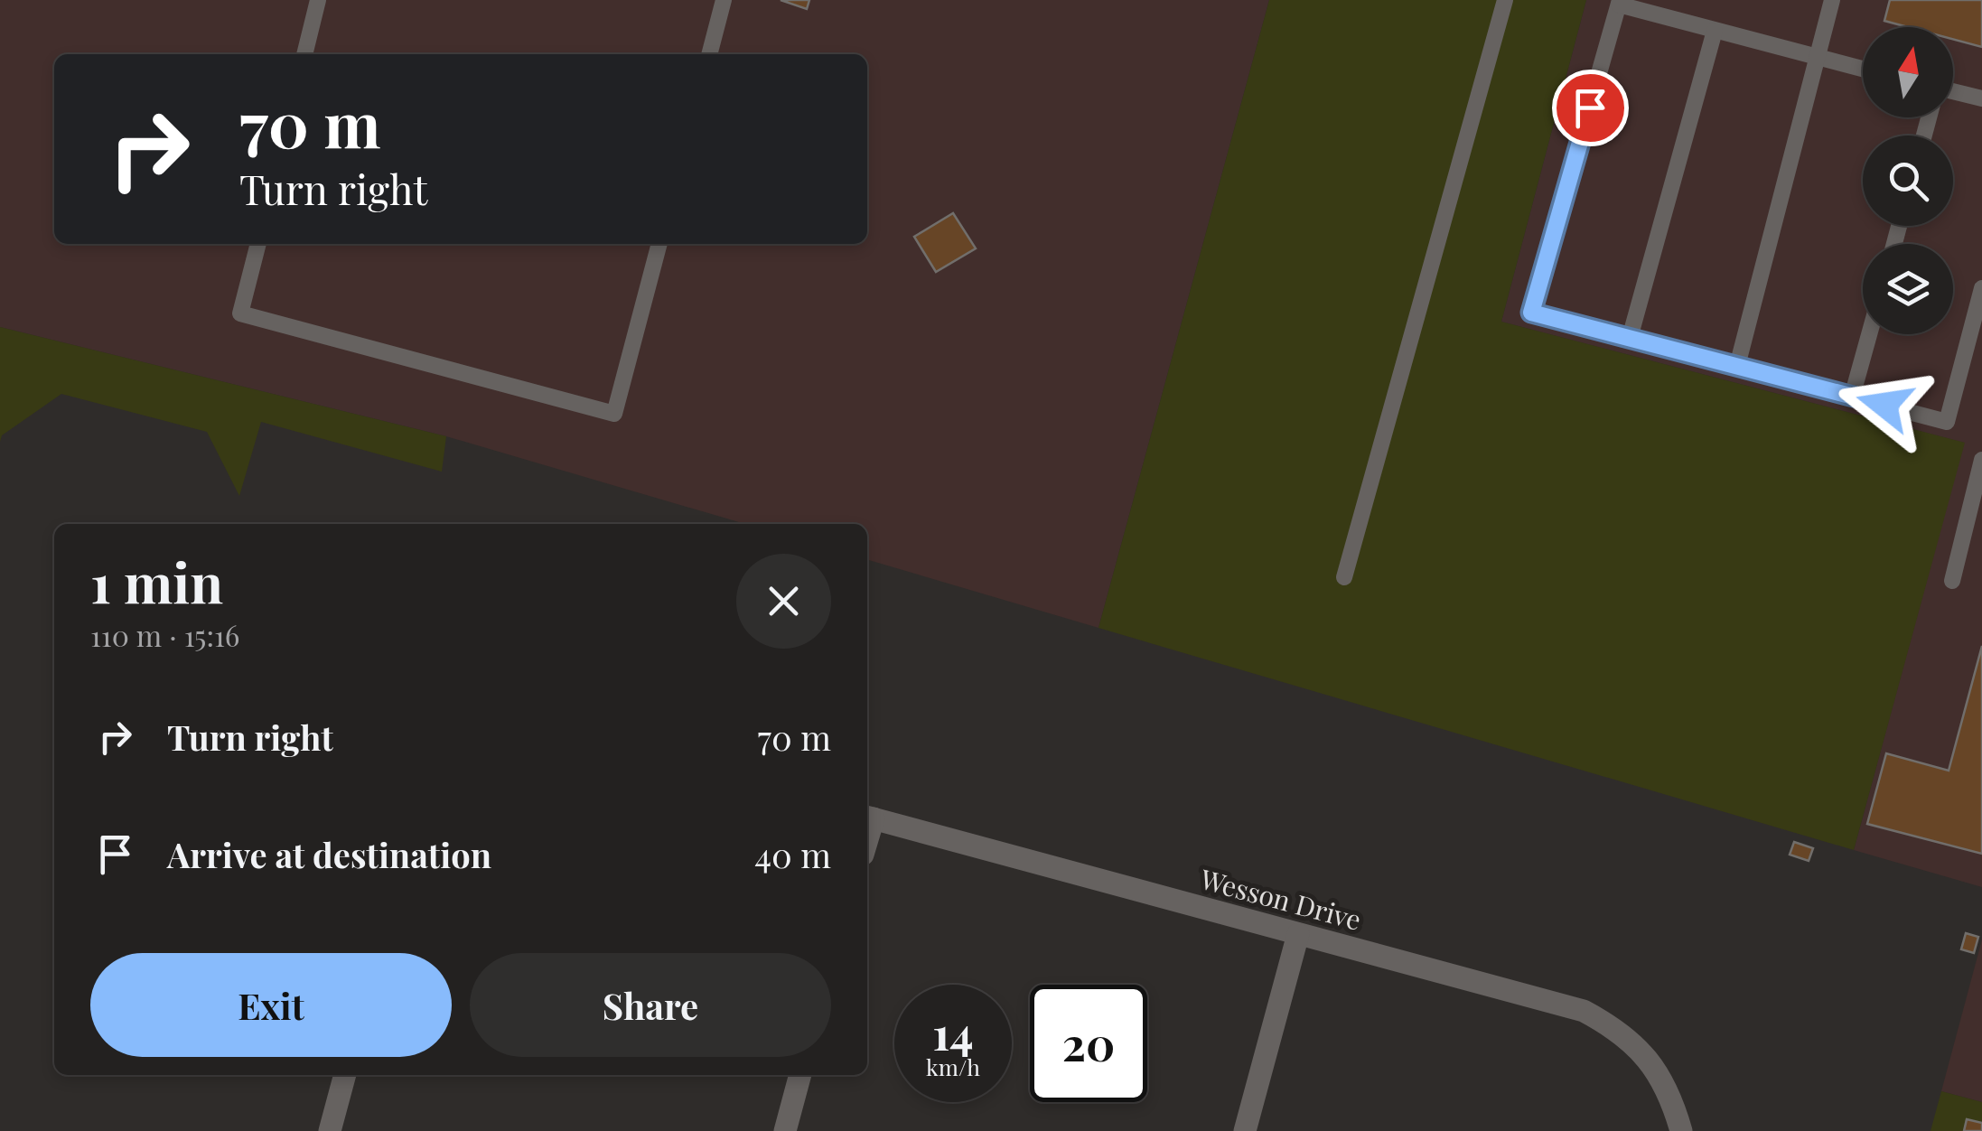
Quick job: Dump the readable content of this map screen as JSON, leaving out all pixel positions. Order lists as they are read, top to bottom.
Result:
{
  "streets": {
    "street": ["Wesson Drive"]
  },
  "north": "top",
  "page": {
    "turn": ["70 m", "Turn right"],
    "heading": ["1 min", "110 m · 15:16"],
    "list": [
      {
        "name": "Turn right",
        "value": "70 m"
      },
      {
        "name": "Arrive at destination",
        "value": "40 m"
      }
    ],
    "buttons": ["Exit", "Share"],
    "speed": "14 km/h",
    "limit": "20"
  }
}
